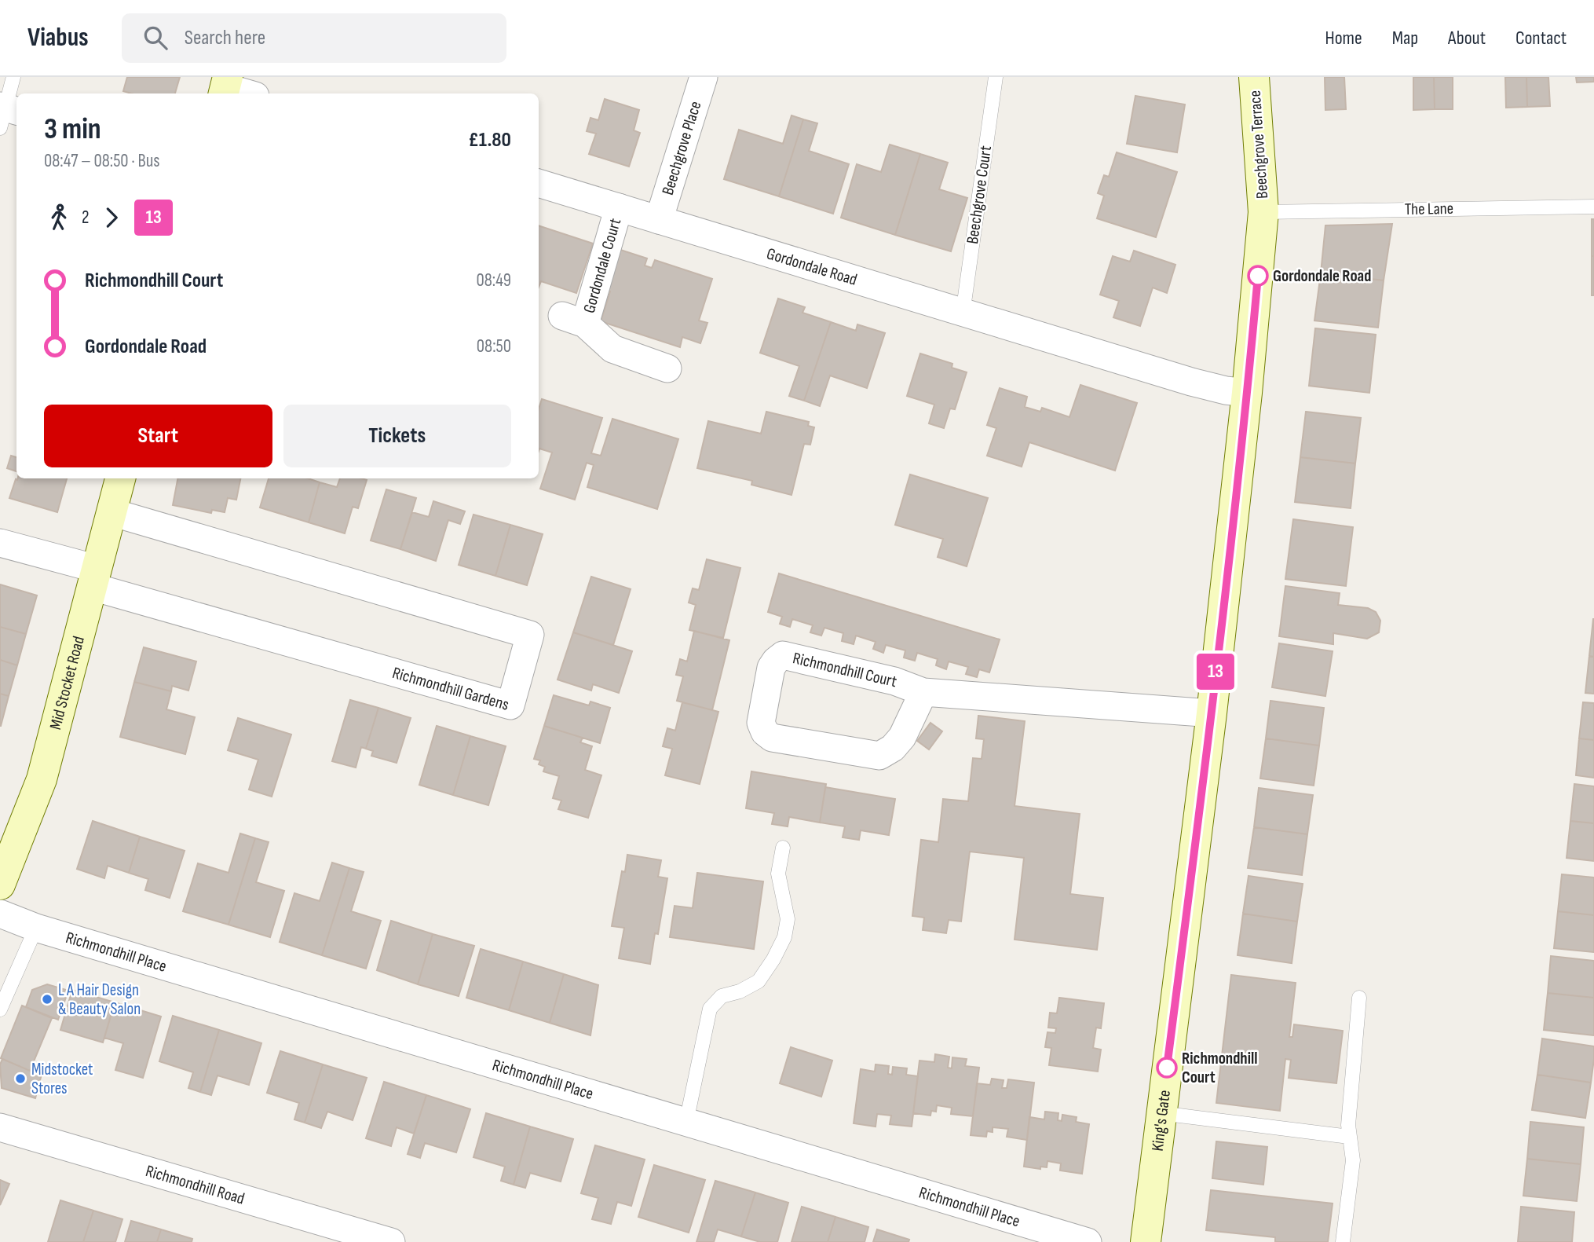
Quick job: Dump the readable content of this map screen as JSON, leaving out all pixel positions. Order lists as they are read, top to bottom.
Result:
{
  "streets": {
    "street": [
      "Beechgrove Terrace",
      "Beechgrove Place",
      "Gordondale Court",
      "Gordondale Road",
      "Richmondhill Court",
      "Mid Stocket Road",
      "Richmondhill Gardens",
      "Richmondhill Place",
      "King's Gate",
      "Richmondhill Road"
    ],
    "lane": ["Beechgrove Court", "The Lane"]
  },
  "crossings": [
    ["Beechgrove Terrace", "The Lane"],
    ["Beechgrove Terrace", "King's Gate"],
    ["Beechgrove Place", "Gordondale Road"],
    ["Beechgrove Court", "Gordondale Road"],
    ["The Lane", "King's Gate"],
    ["Gordondale Court", "Gordondale Road"],
    ["Gordondale Road", "King's Gate"],
    ["Richmondhill Court", "King's Gate"],
    ["Mid Stocket Road", "Richmondhill Gardens"]
  ],
  "places": [
    "Gordondale Road",
    "L A Hair Design & Beauty Salon",
    "Richmondhill Court",
    "Midstocket Stores"
  ],
  "lines": ["bus line 13"],
  "page": {
    "header": "Viabus",
    "search": "Search here",
    "nav": [
      "Home",
      "Map",
      "About",
      "Contact"
    ],
    "on_map": "13",
    "heading": ["3 min", "08:47 – 08:50 · Bus", "£1.80"],
    "legs": ["2", "13"],
    "list": [
      {
        "name": "Richmondhill Court",
        "value": "08:49"
      },
      {
        "name": "Gordondale Road",
        "value": "08:50"
      }
    ],
    "buttons": ["Start", "Tickets"]
  }
}
